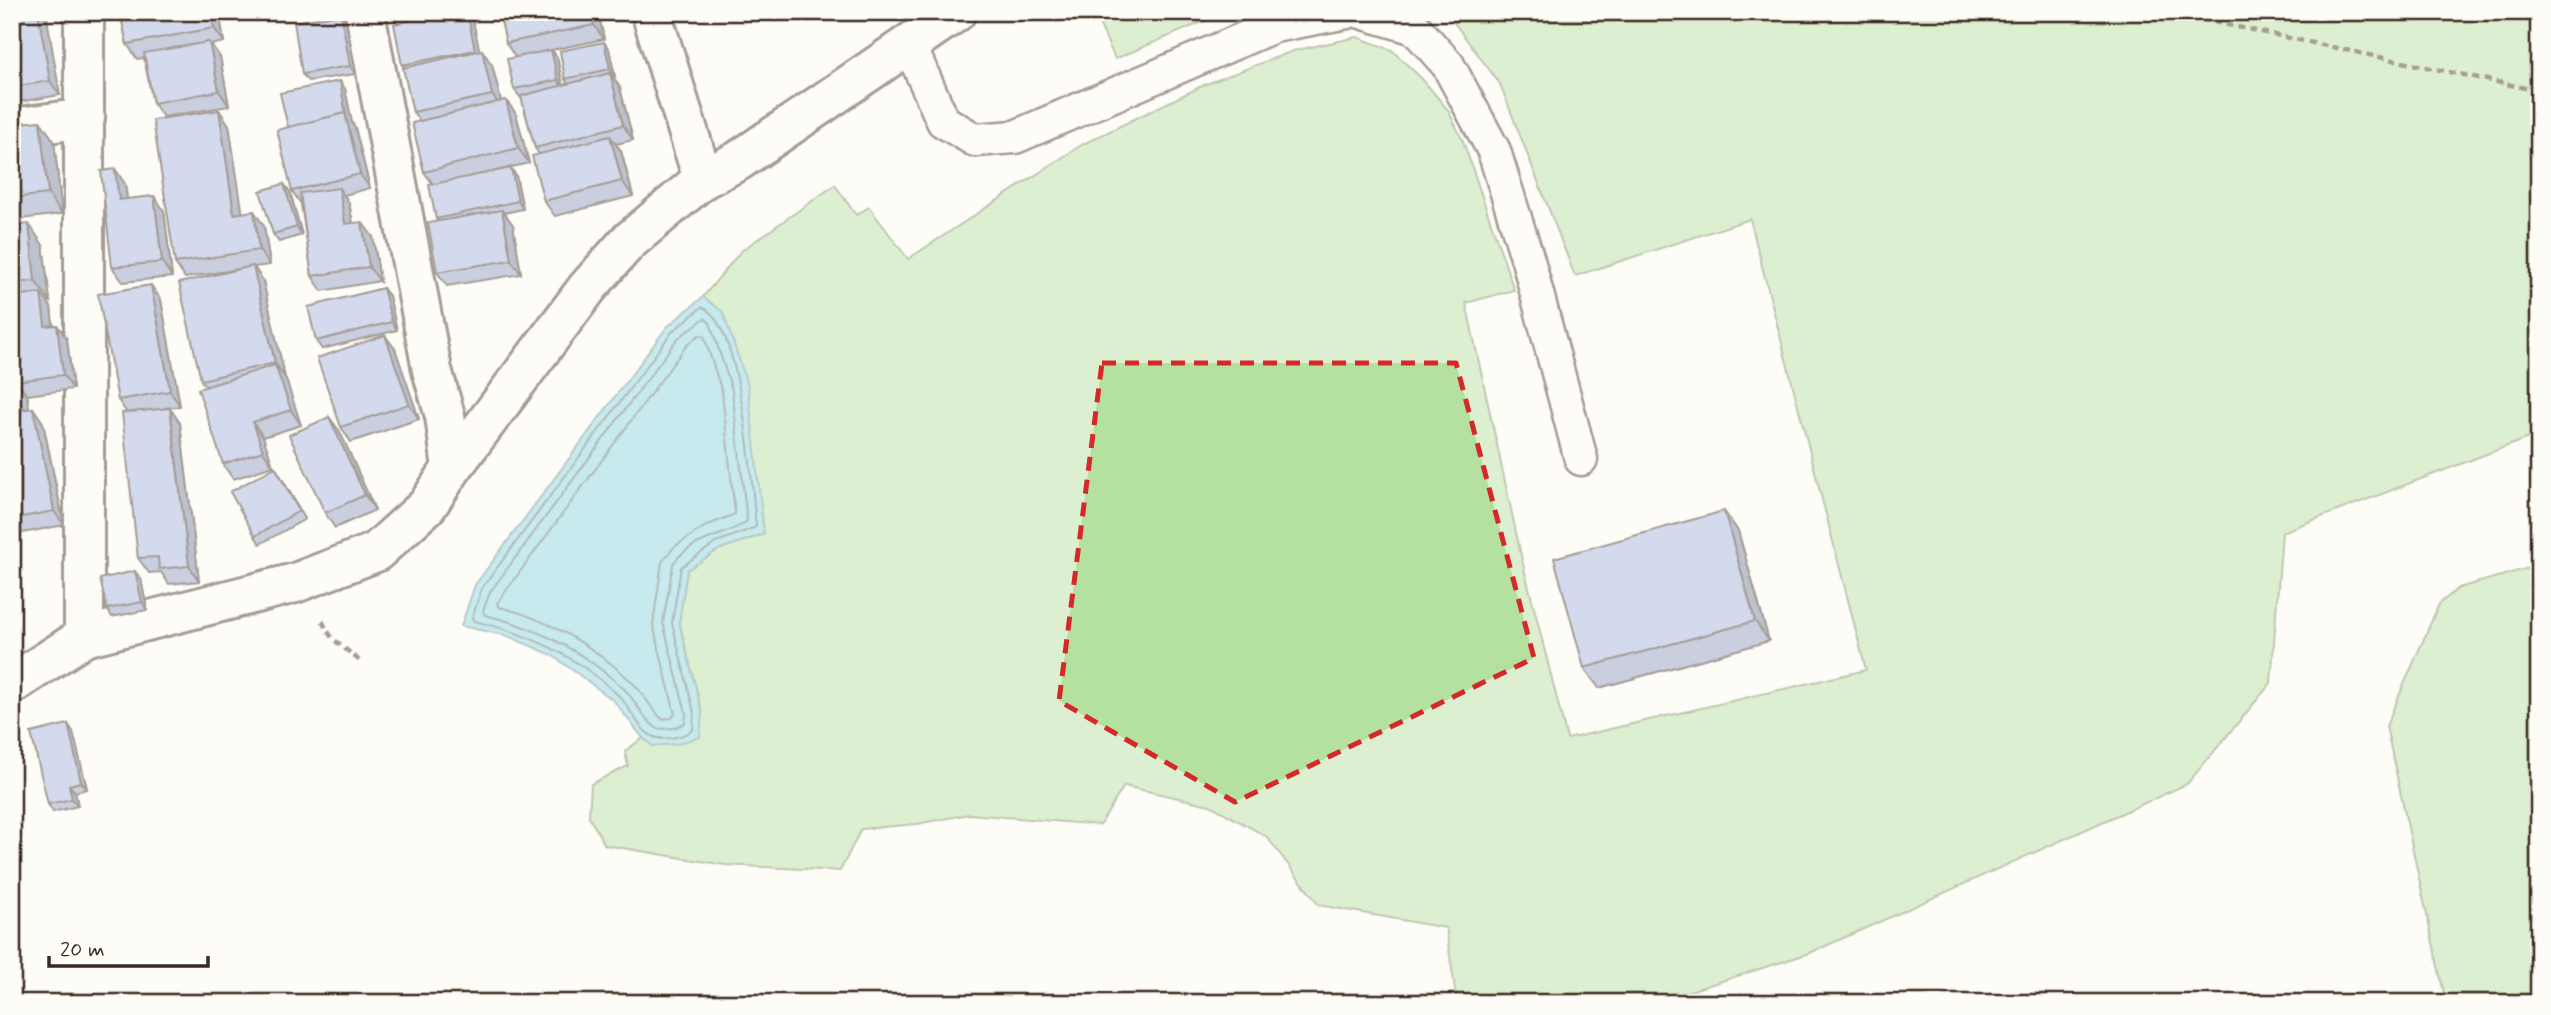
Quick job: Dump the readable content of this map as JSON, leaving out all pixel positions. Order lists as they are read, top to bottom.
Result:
{
  "scale_bar": "20 m"
}
